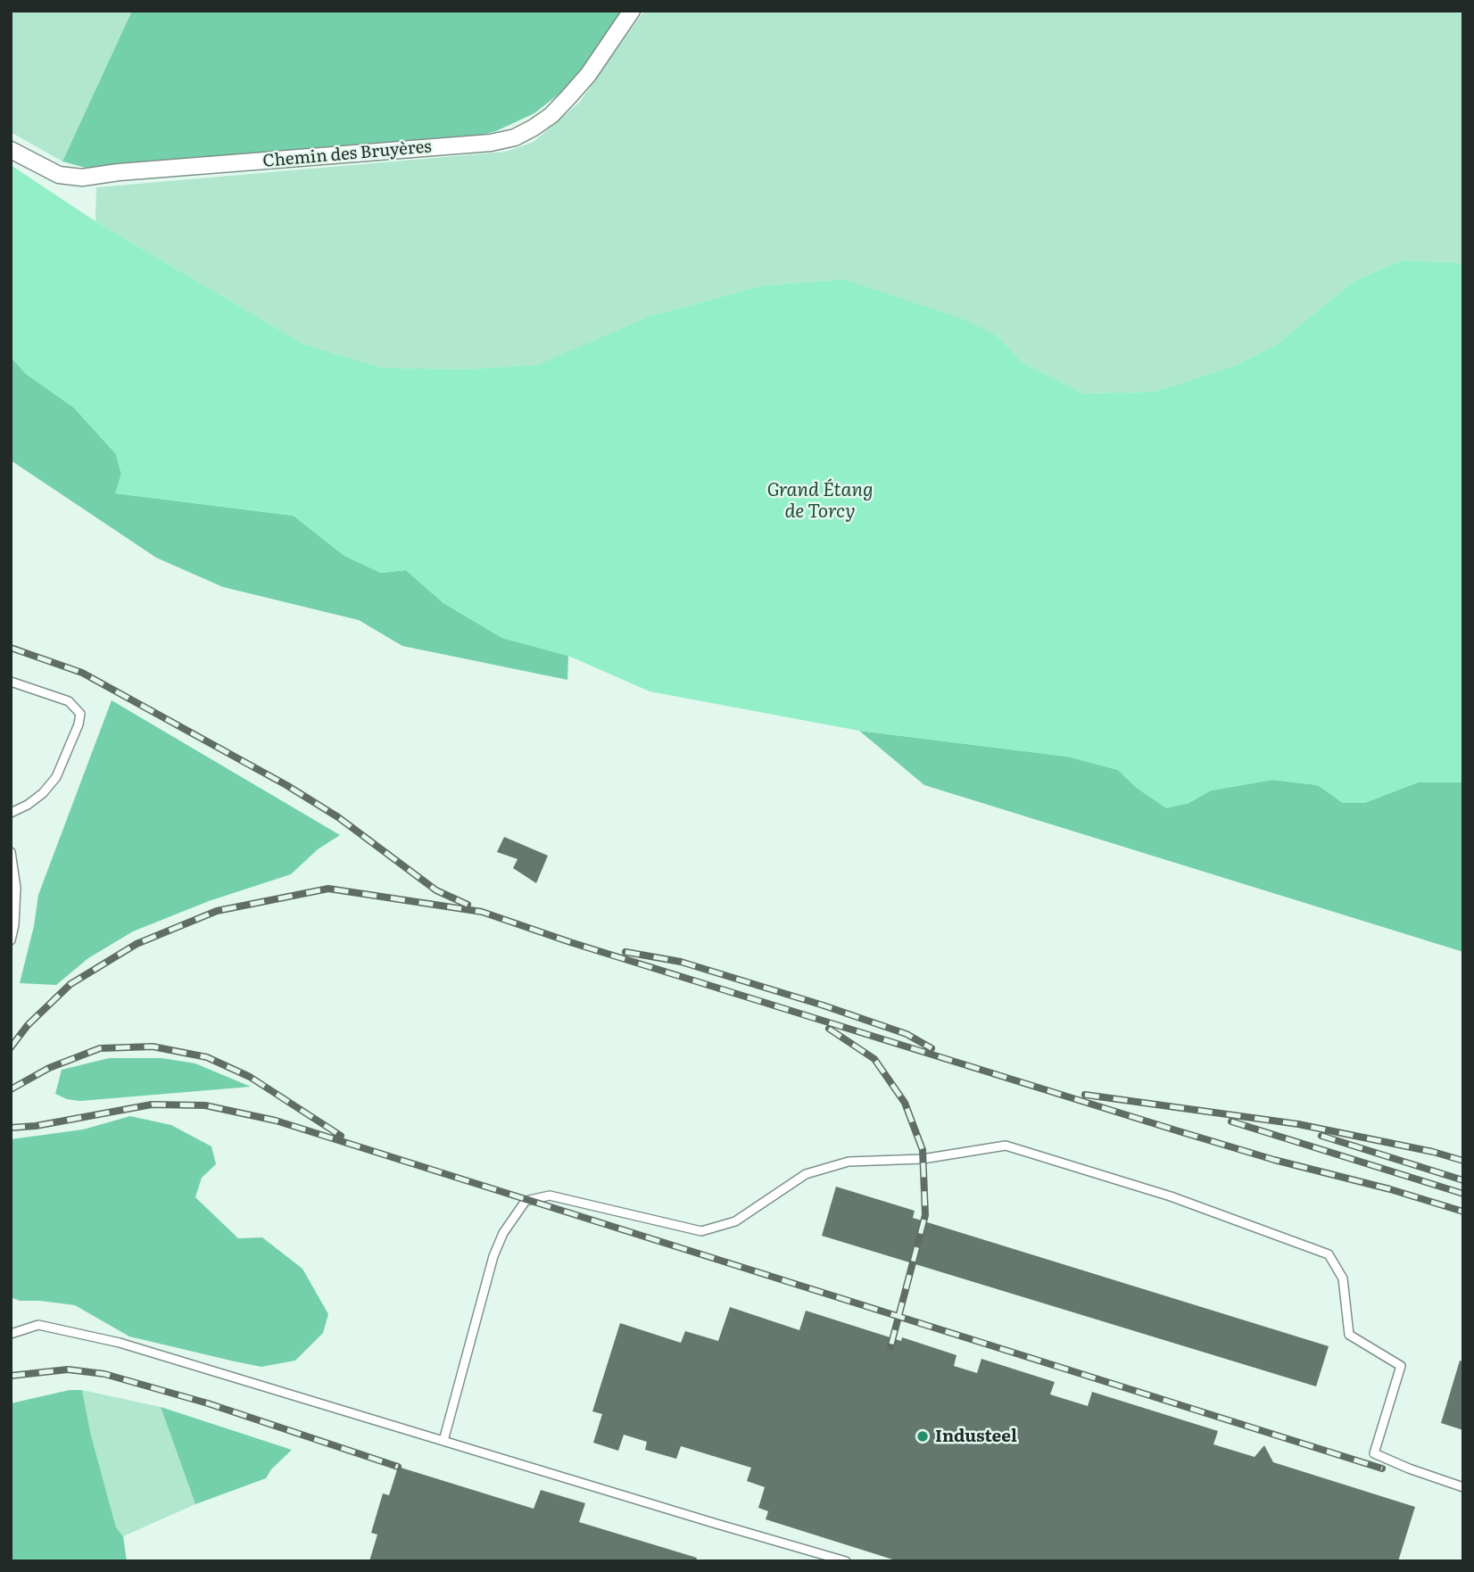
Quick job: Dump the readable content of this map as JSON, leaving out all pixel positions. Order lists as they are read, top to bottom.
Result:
{
  "streets": {
    "street": ["Chemin des Bruyères"]
  },
  "water": ["Grand Étang de Torcy"],
  "places": ["Industeel"]
}
